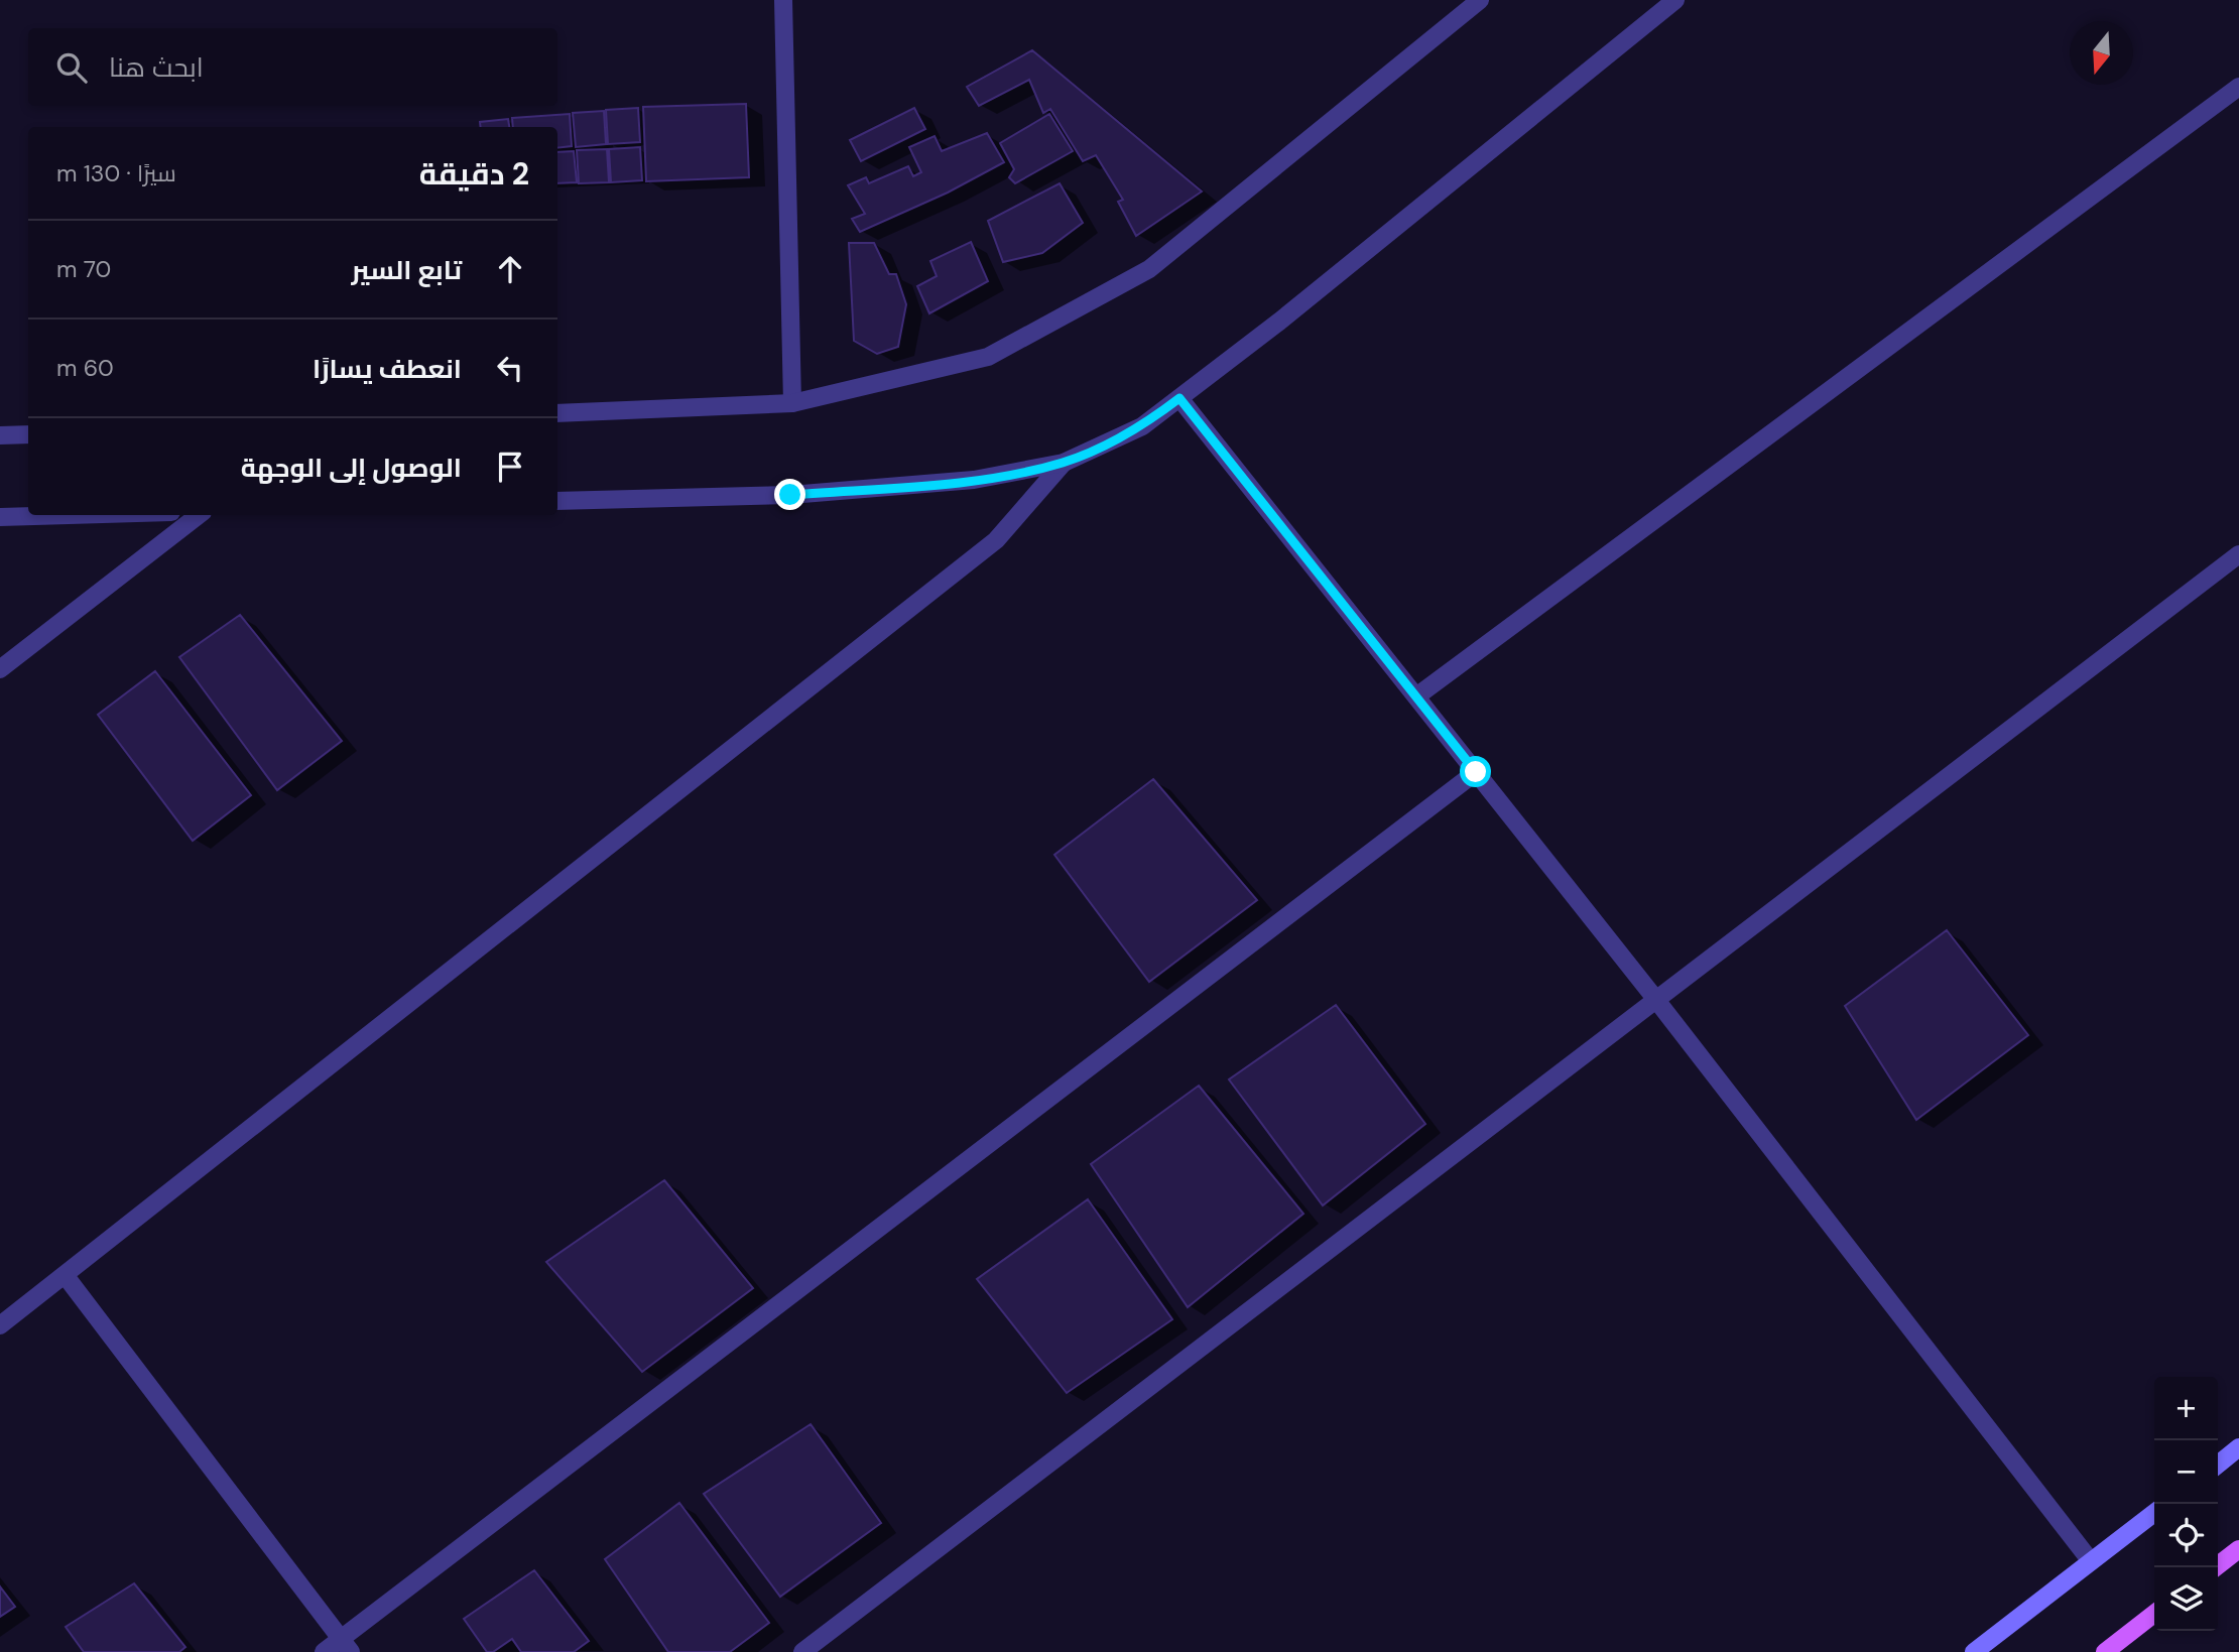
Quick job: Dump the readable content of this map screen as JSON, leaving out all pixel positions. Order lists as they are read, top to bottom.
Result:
{
  "north": "bottom",
  "page": {
    "search": "ابحث هنا",
    "heading": ["2 دقيقة", "سيرًا · 130 m"],
    "list": [
      ["تابع السير", "70 m"],
      ["انعطف يسارًا", "60 m"],
      "الوصول إلى الوجهة"
    ],
    "map_buttons": ["+", "−"]
  }
}
